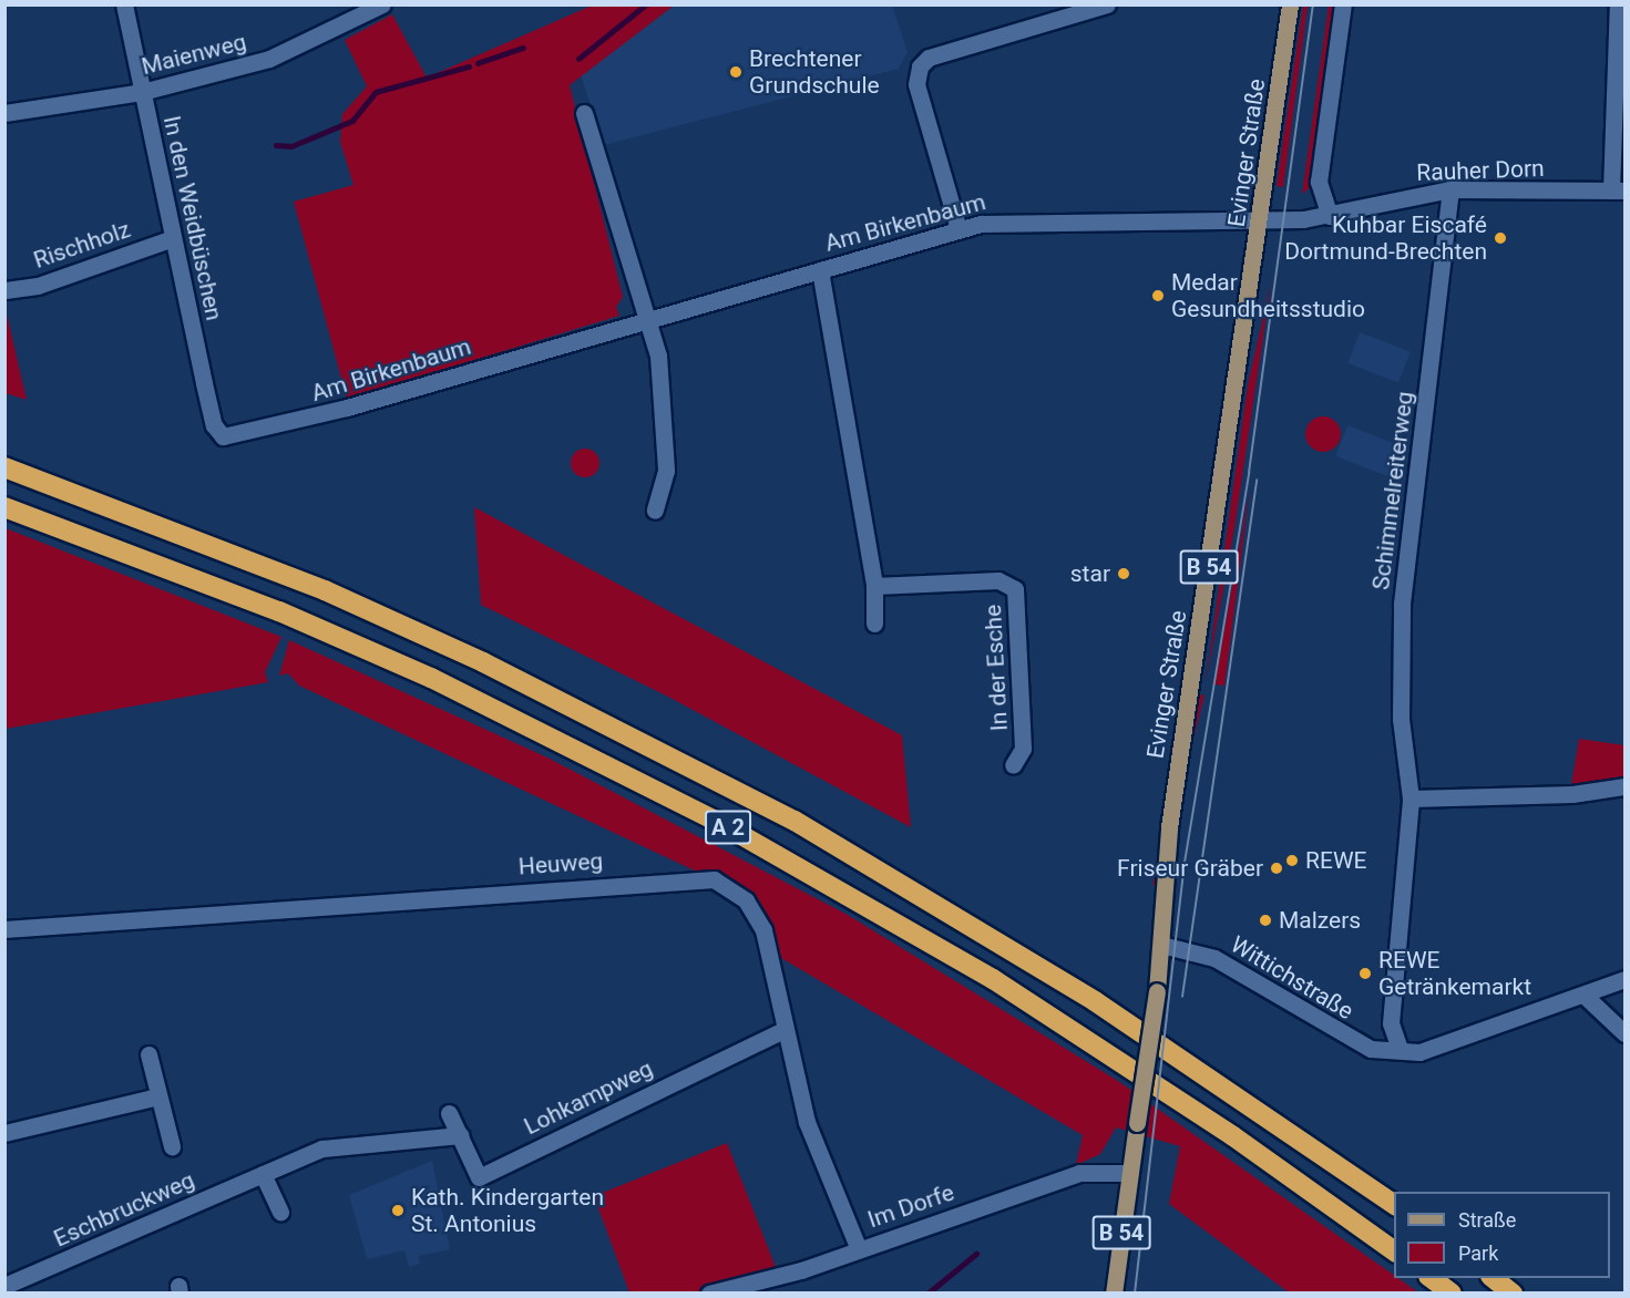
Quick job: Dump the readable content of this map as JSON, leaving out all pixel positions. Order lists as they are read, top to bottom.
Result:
{
  "streets": {
    "highway": ["A 2"],
    "main road": ["Evinger Straße", "B 54"],
    "street": [
      "Maienweg",
      "Rauher Dorn",
      "In den Weidbüschen",
      "Am Birkenbaum",
      "Rischholz",
      "Schimmelreiterweg",
      "In der Esche",
      "Heuweg",
      "Wittichstraße",
      "Lohkampweg",
      "Im Dorfe",
      "Eschbruckweg"
    ]
  },
  "crossings": [
    ["Maienweg", "In den Weidbüschen"],
    ["Evinger Straße", "Rauher Dorn"],
    ["Evinger Straße", "Am Birkenbaum"],
    ["Evinger Straße", "Wittichstraße"],
    ["Evinger Straße", "Im Dorfe"],
    ["Rauher Dorn", "Am Birkenbaum"],
    ["Rauher Dorn", "Schimmelreiterweg"],
    ["In den Weidbüschen", "Am Birkenbaum"],
    ["In den Weidbüschen", "Rischholz"],
    ["Schimmelreiterweg", "Wittichstraße"],
    ["Heuweg", "Lohkampweg"],
    ["Heuweg", "Im Dorfe"],
    ["Lohkampweg", "Eschbruckweg"]
  ],
  "places": [
    "Brechtener Grundschule",
    "Kuhbar Eiscafé Dortmund-Brechten",
    "Medar Gesundheitsstudio",
    "star",
    "REWE",
    "Friseur Gräber",
    "Malzers",
    "REWE Getränkemarkt",
    "Kath. Kindergarten St. Antonius"
  ],
  "legend": ["Straße", "Park"]
}
